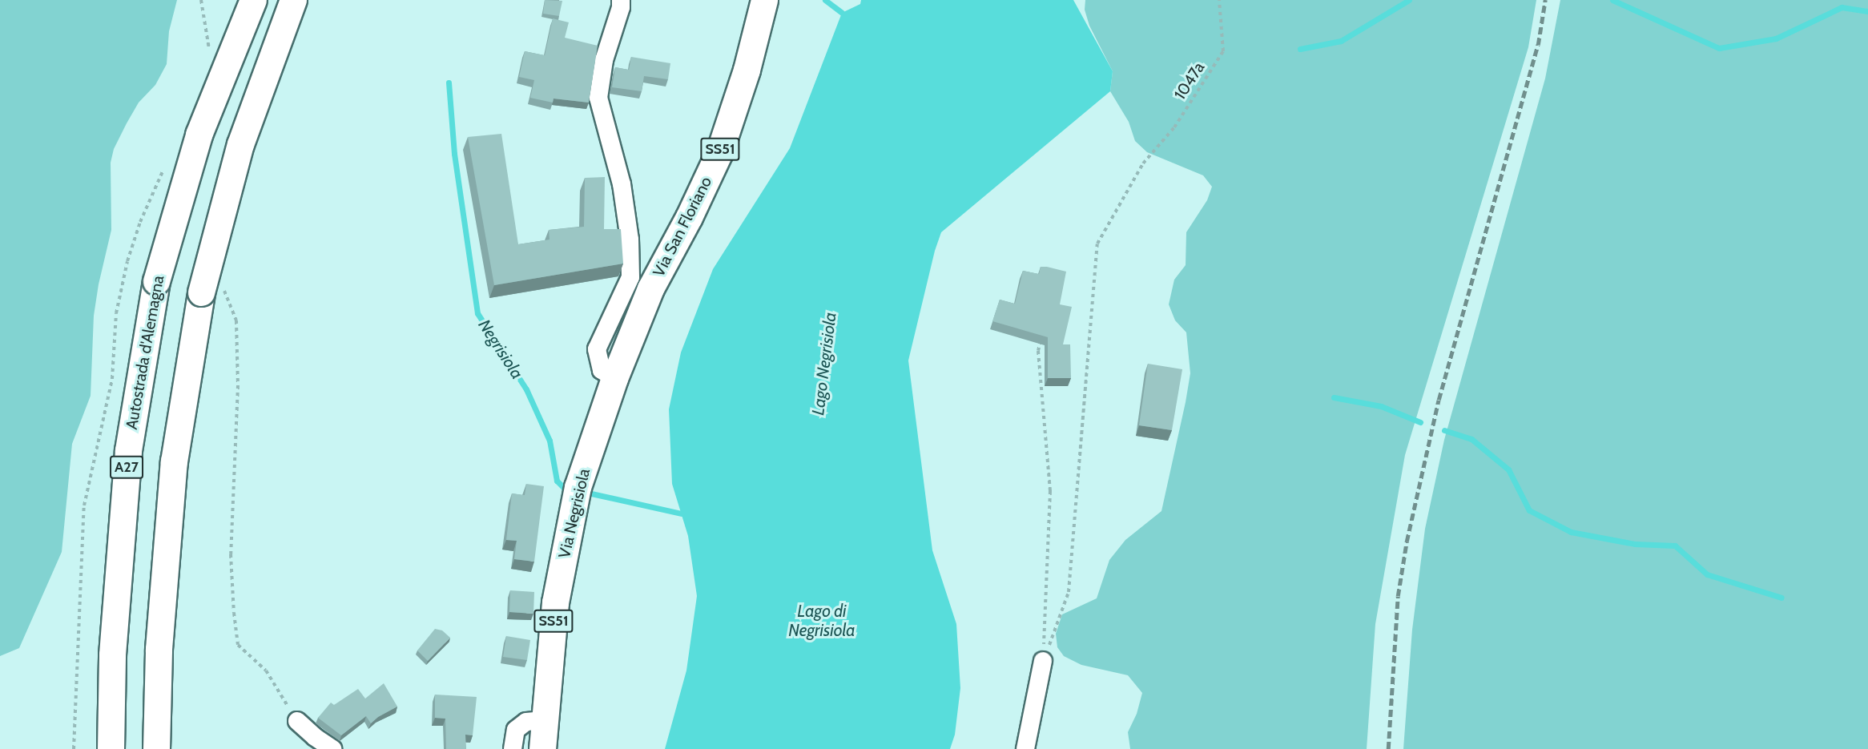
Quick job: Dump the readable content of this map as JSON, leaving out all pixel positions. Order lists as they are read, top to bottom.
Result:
{
  "streets": {
    "main road": [
      "SS51",
      "Via San Floriano",
      "Autostrada d'Alemagna",
      "A27",
      "Via Negrisiola"
    ],
    "path": ["1047a"]
  },
  "crossings": [
    ["Via San Floriano", "Via Negrisiola"]
  ],
  "water": ["Negrisiola", "Lago Negrisiola", "Lago di Negrisiola"]
}
